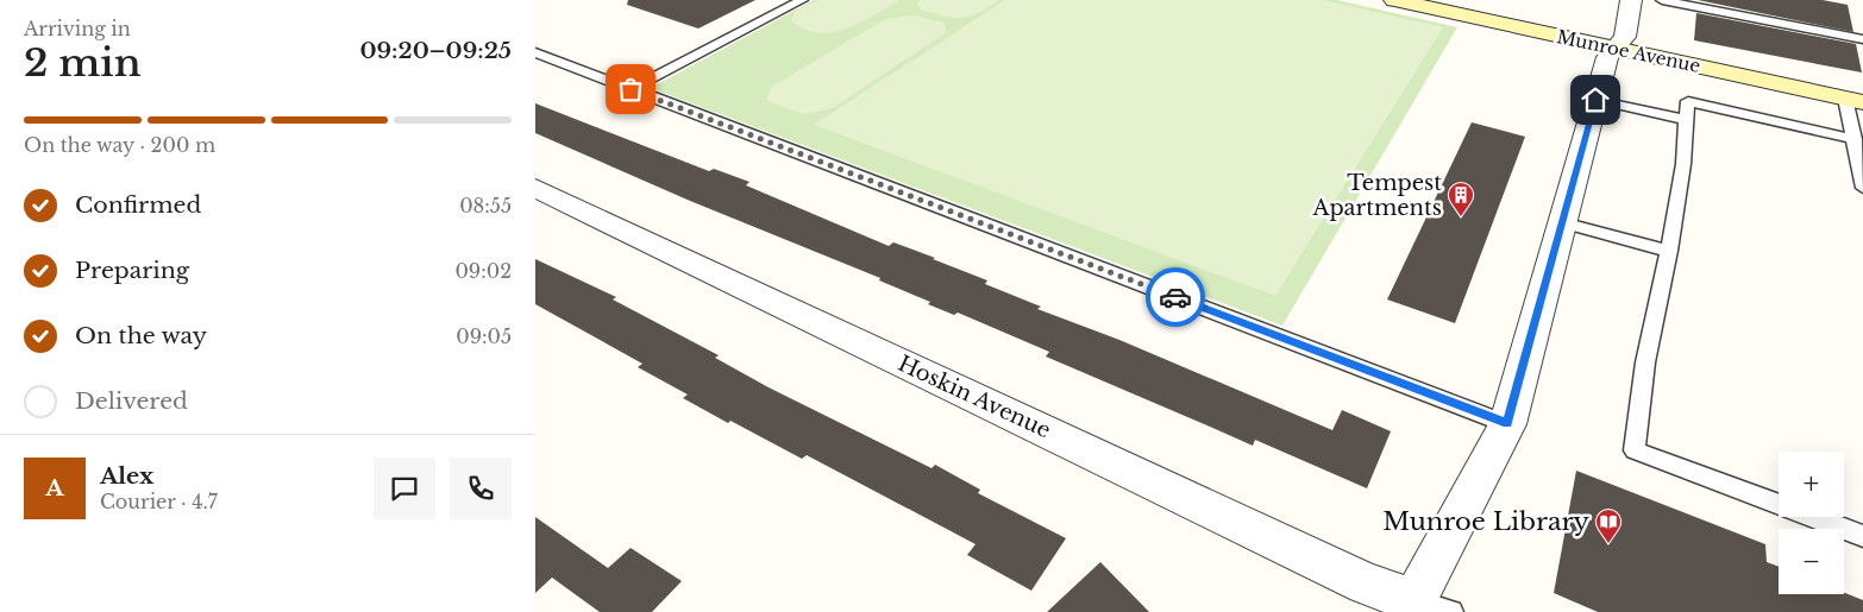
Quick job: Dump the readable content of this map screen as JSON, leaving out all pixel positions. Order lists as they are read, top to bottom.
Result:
{
  "streets": {
    "street": ["Munroe Avenue", "Hoskin Avenue"]
  },
  "places": {
    "building": ["Tempest Apartments"],
    "library": ["Munroe Library"]
  },
  "page": {
    "heading": ["2 min", "Arriving in", "09:20–09:25"],
    "panel": ["Alex", "Courier · 4.7"],
    "bar": "On the way · 200 m",
    "list": [
      ["Confirmed", "08:55"],
      ["Preparing", "09:02"],
      ["On the way", "09:05"],
      "Delivered"
    ],
    "map_buttons": ["+", "−"],
    "round": "A"
  }
}
